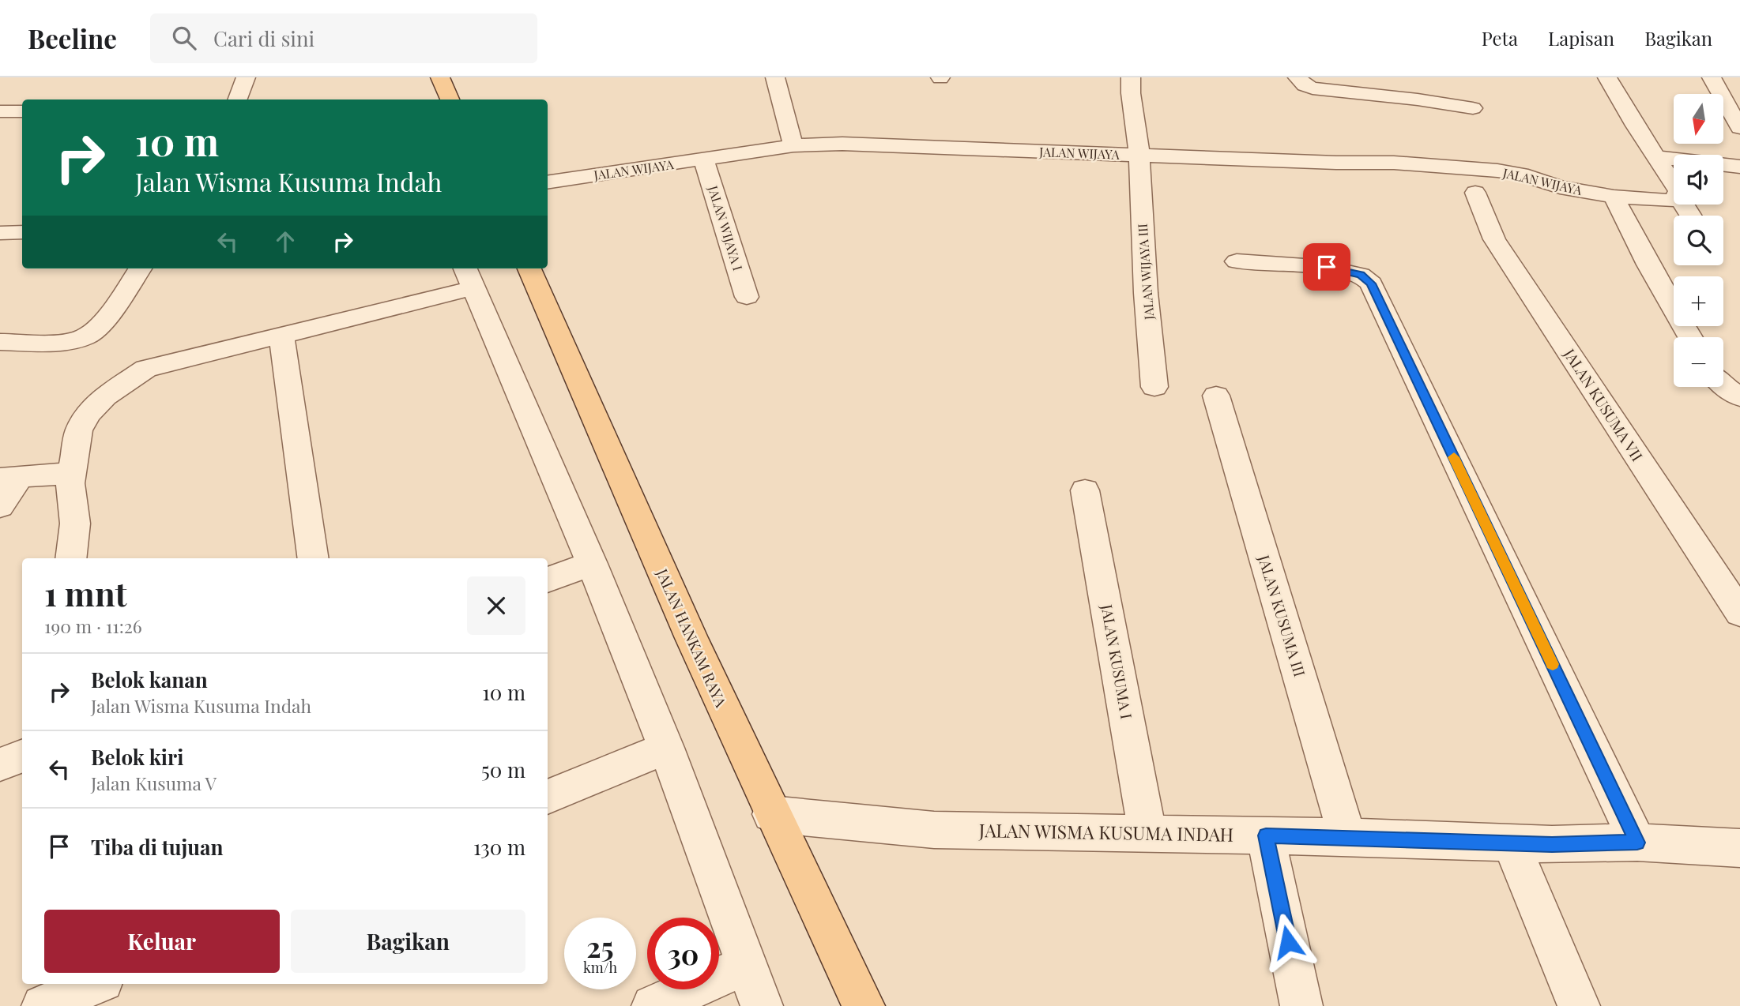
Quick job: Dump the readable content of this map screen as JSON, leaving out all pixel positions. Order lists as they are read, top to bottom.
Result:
{
  "streets": {
    "main road": ["JALAN HANKAM RAYA"],
    "street": [
      "JALAN WIJAYA",
      "JALAN WIJAYA I",
      "JALAN WIJAYA III",
      "JALAN KUSUMA VII",
      "JALAN KUSUMA III",
      "JALAN KUSUMA I",
      "JALAN WISMA KUSUMA INDAH"
    ]
  },
  "crossings": [
    ["JALAN WIJAYA", "JALAN WIJAYA I"],
    ["JALAN WIJAYA", "JALAN WIJAYA III"],
    ["JALAN KUSUMA III", "JALAN WISMA KUSUMA INDAH"],
    ["JALAN HANKAM RAYA", "JALAN WISMA KUSUMA INDAH"],
    ["JALAN KUSUMA I", "JALAN WISMA KUSUMA INDAH"]
  ],
  "north": "bottom",
  "page": {
    "header": "Beeline",
    "search": "Cari di sini",
    "nav": ["Peta", "Lapisan", "Bagikan"],
    "map_buttons": ["+", "−"],
    "turn": ["10 m", "Jalan Wisma Kusuma Indah"],
    "heading": ["1 mnt", "190 m · 11:26"],
    "list": [
      {
        "name": "Belok kanan",
        "note": "Jalan Wisma Kusuma Indah",
        "value": "10 m"
      },
      {
        "name": "Belok kiri",
        "note": "Jalan Kusuma V",
        "value": "50 m"
      },
      {
        "name": "Tiba di tujuan",
        "value": "130 m"
      }
    ],
    "buttons": ["Keluar", "Bagikan"],
    "speed": "25 km/h",
    "limit": "30"
  }
}
